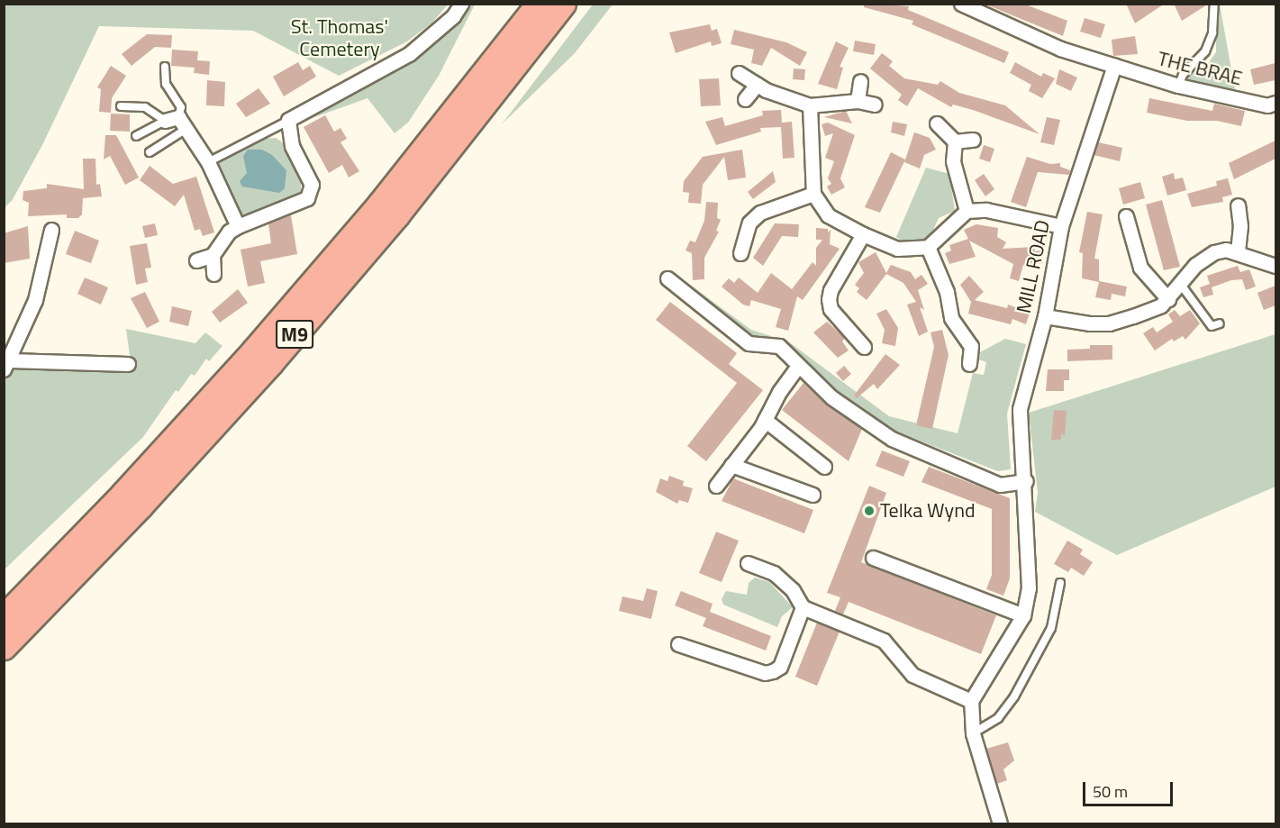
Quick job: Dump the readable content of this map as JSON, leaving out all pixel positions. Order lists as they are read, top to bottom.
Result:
{
  "streets": {
    "highway": ["M9"],
    "street": ["THE BRAE", "MILL ROAD"]
  },
  "crossings": [
    ["THE BRAE", "MILL ROAD"]
  ],
  "parks": ["St. Thomas' Cemetery"],
  "places": ["Telka Wynd"],
  "scale_bar": "50 m"
}
